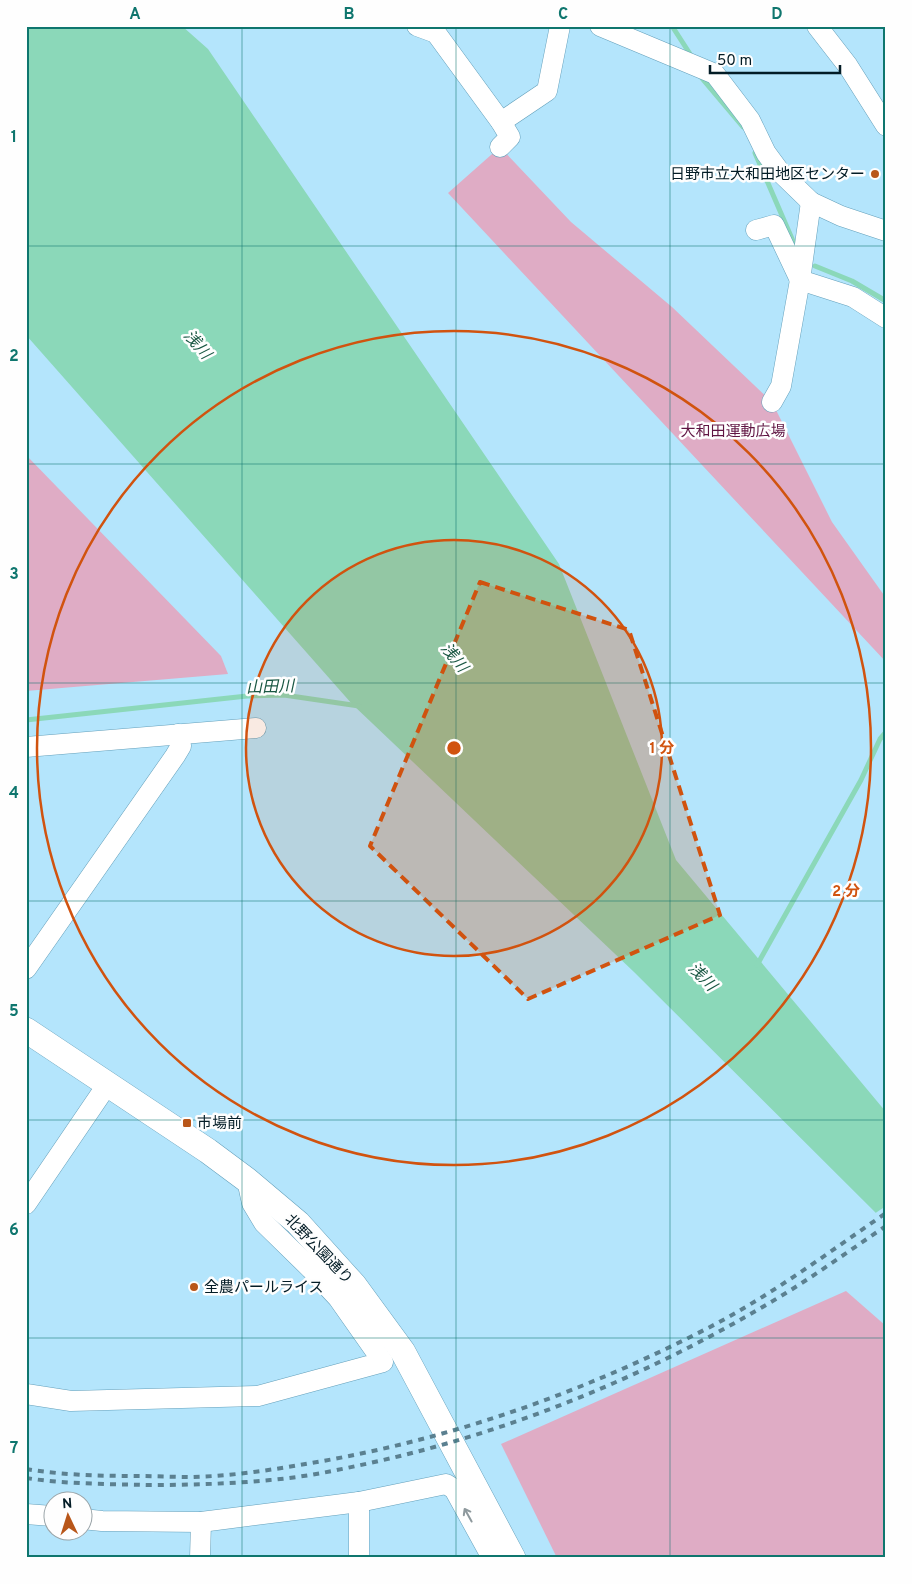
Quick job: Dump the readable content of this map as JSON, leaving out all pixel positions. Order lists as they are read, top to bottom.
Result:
{
  "streets": {
    "street": ["北野公園通り"]
  },
  "water": ["浅川", "山田川"],
  "parks": ["大和田運動広場"],
  "places": {
    "other": ["日野市立大和田地区センター", "全農パールライス"],
    "transit": ["市場前"]
  },
  "scale_bar": "50 m",
  "north": "top",
  "grid": {
    "columns": [
      "A",
      "B",
      "C",
      "D"
    ],
    "rows": [
      "1",
      "2",
      "3",
      "4",
      "5",
      "6",
      "7"
    ]
  },
  "rings": ["1 分", "2 分"]
}
